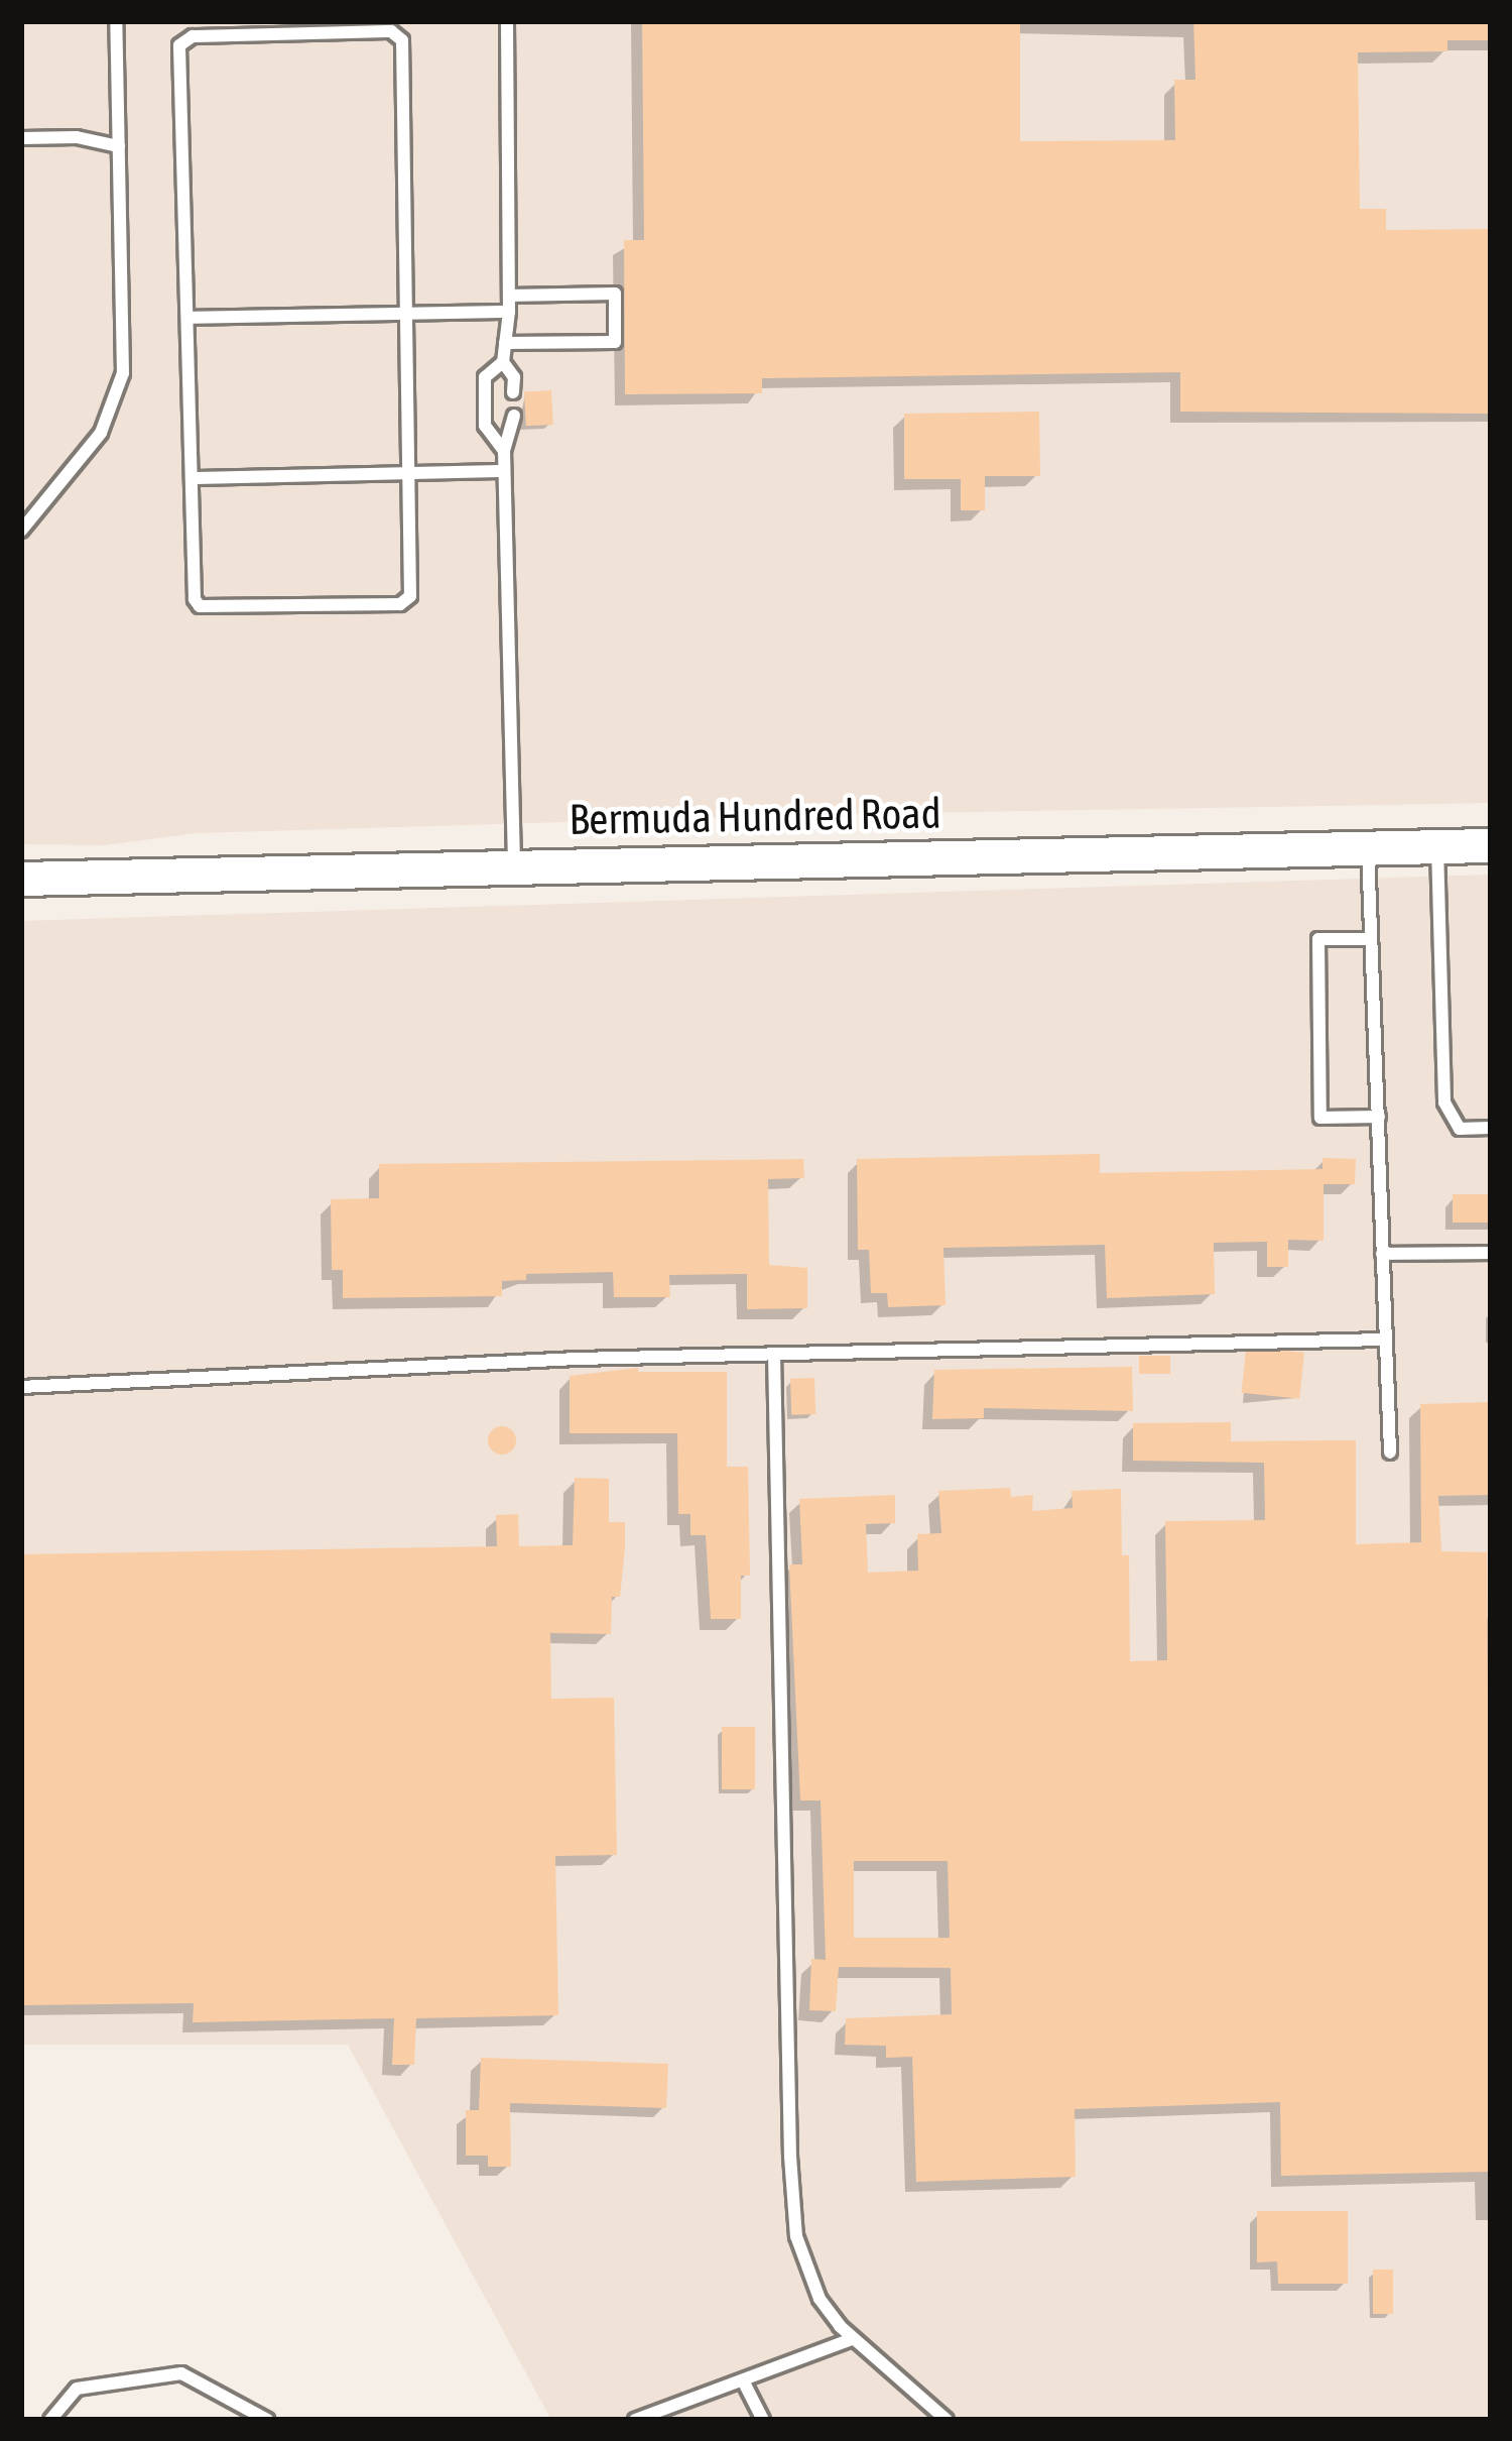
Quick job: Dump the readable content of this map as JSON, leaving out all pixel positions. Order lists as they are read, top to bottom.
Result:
{
  "streets": {
    "street": ["Bermuda Hundred Road"]
  }
}
